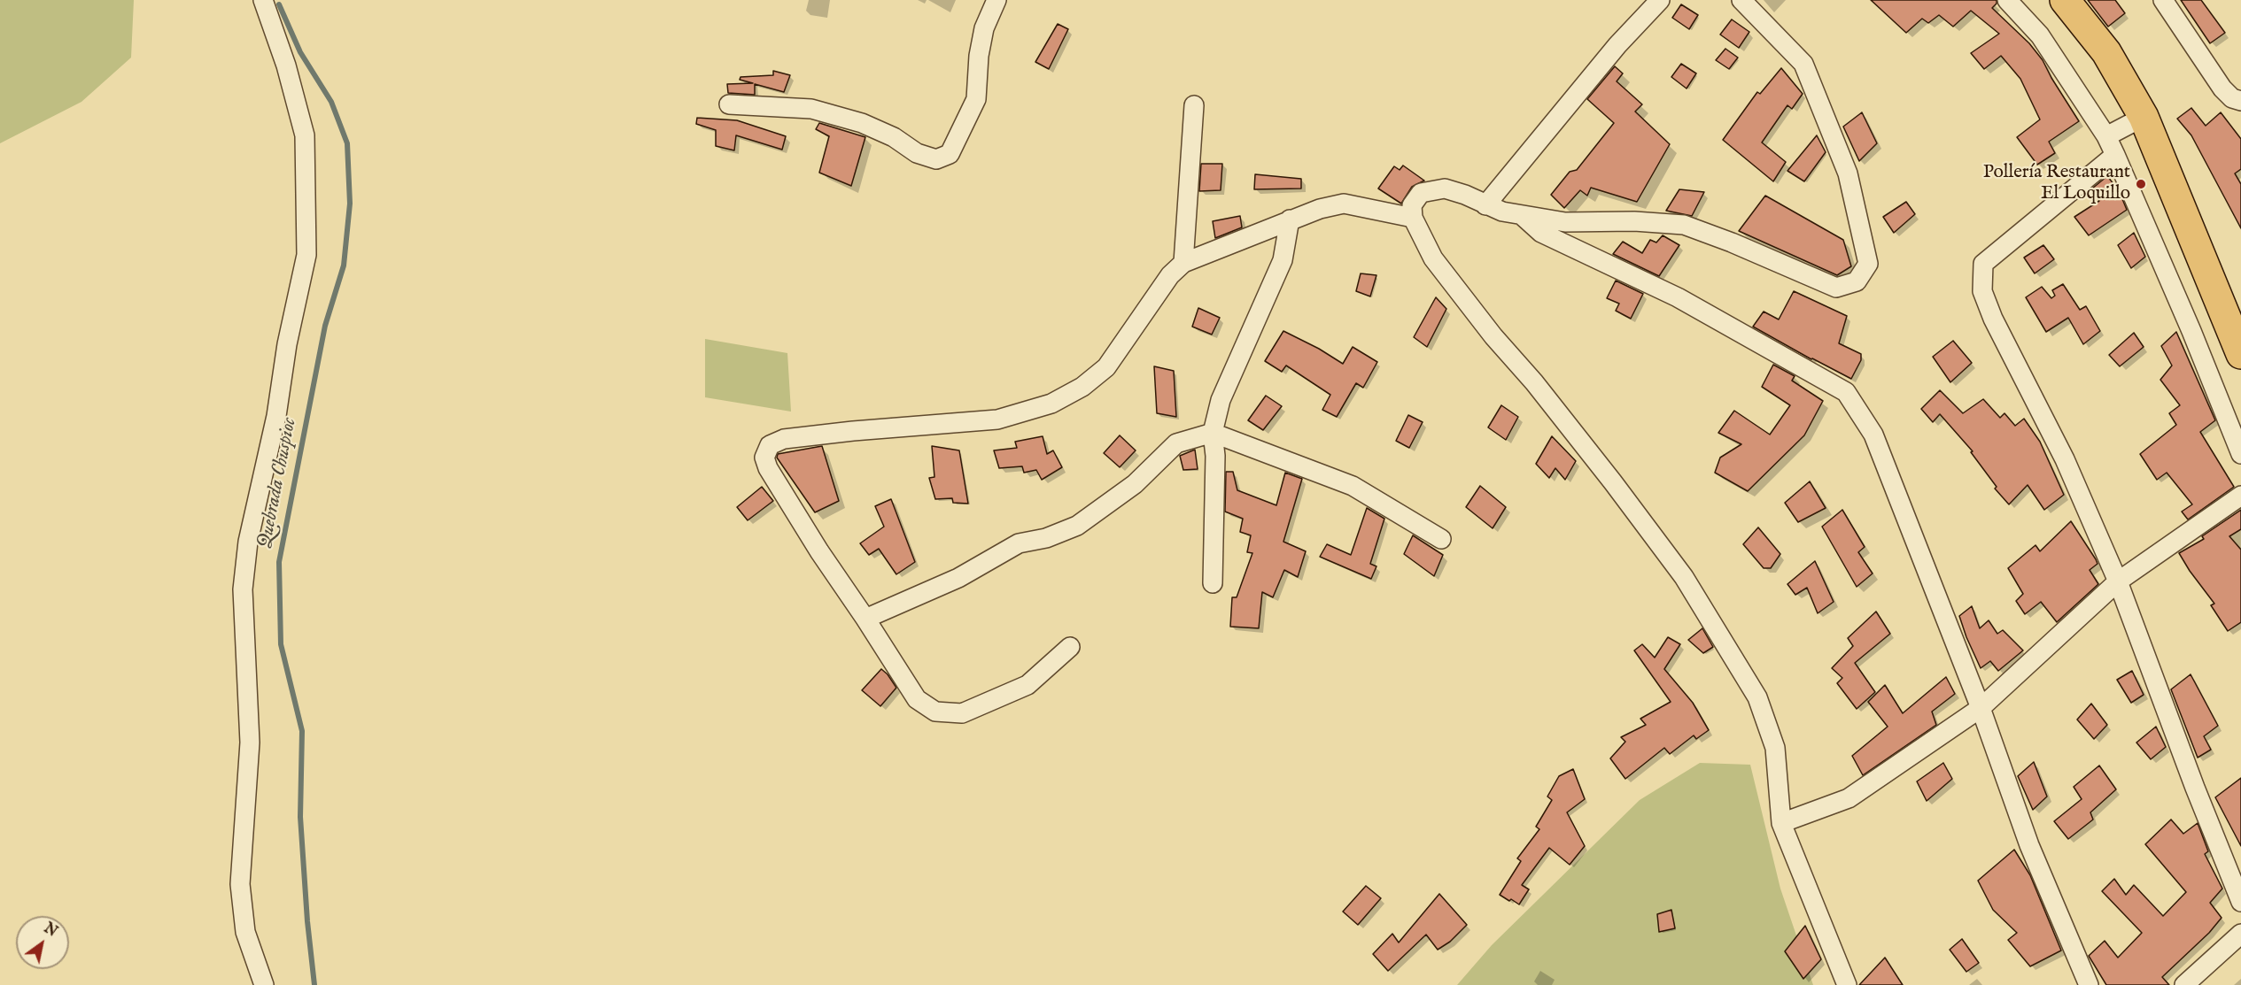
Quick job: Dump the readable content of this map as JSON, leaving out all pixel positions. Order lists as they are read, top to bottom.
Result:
{
  "water": ["Quebrada Chuspioc"],
  "places": ["Pollería Restaurant El Loquillo"],
  "north": "top right"
}
